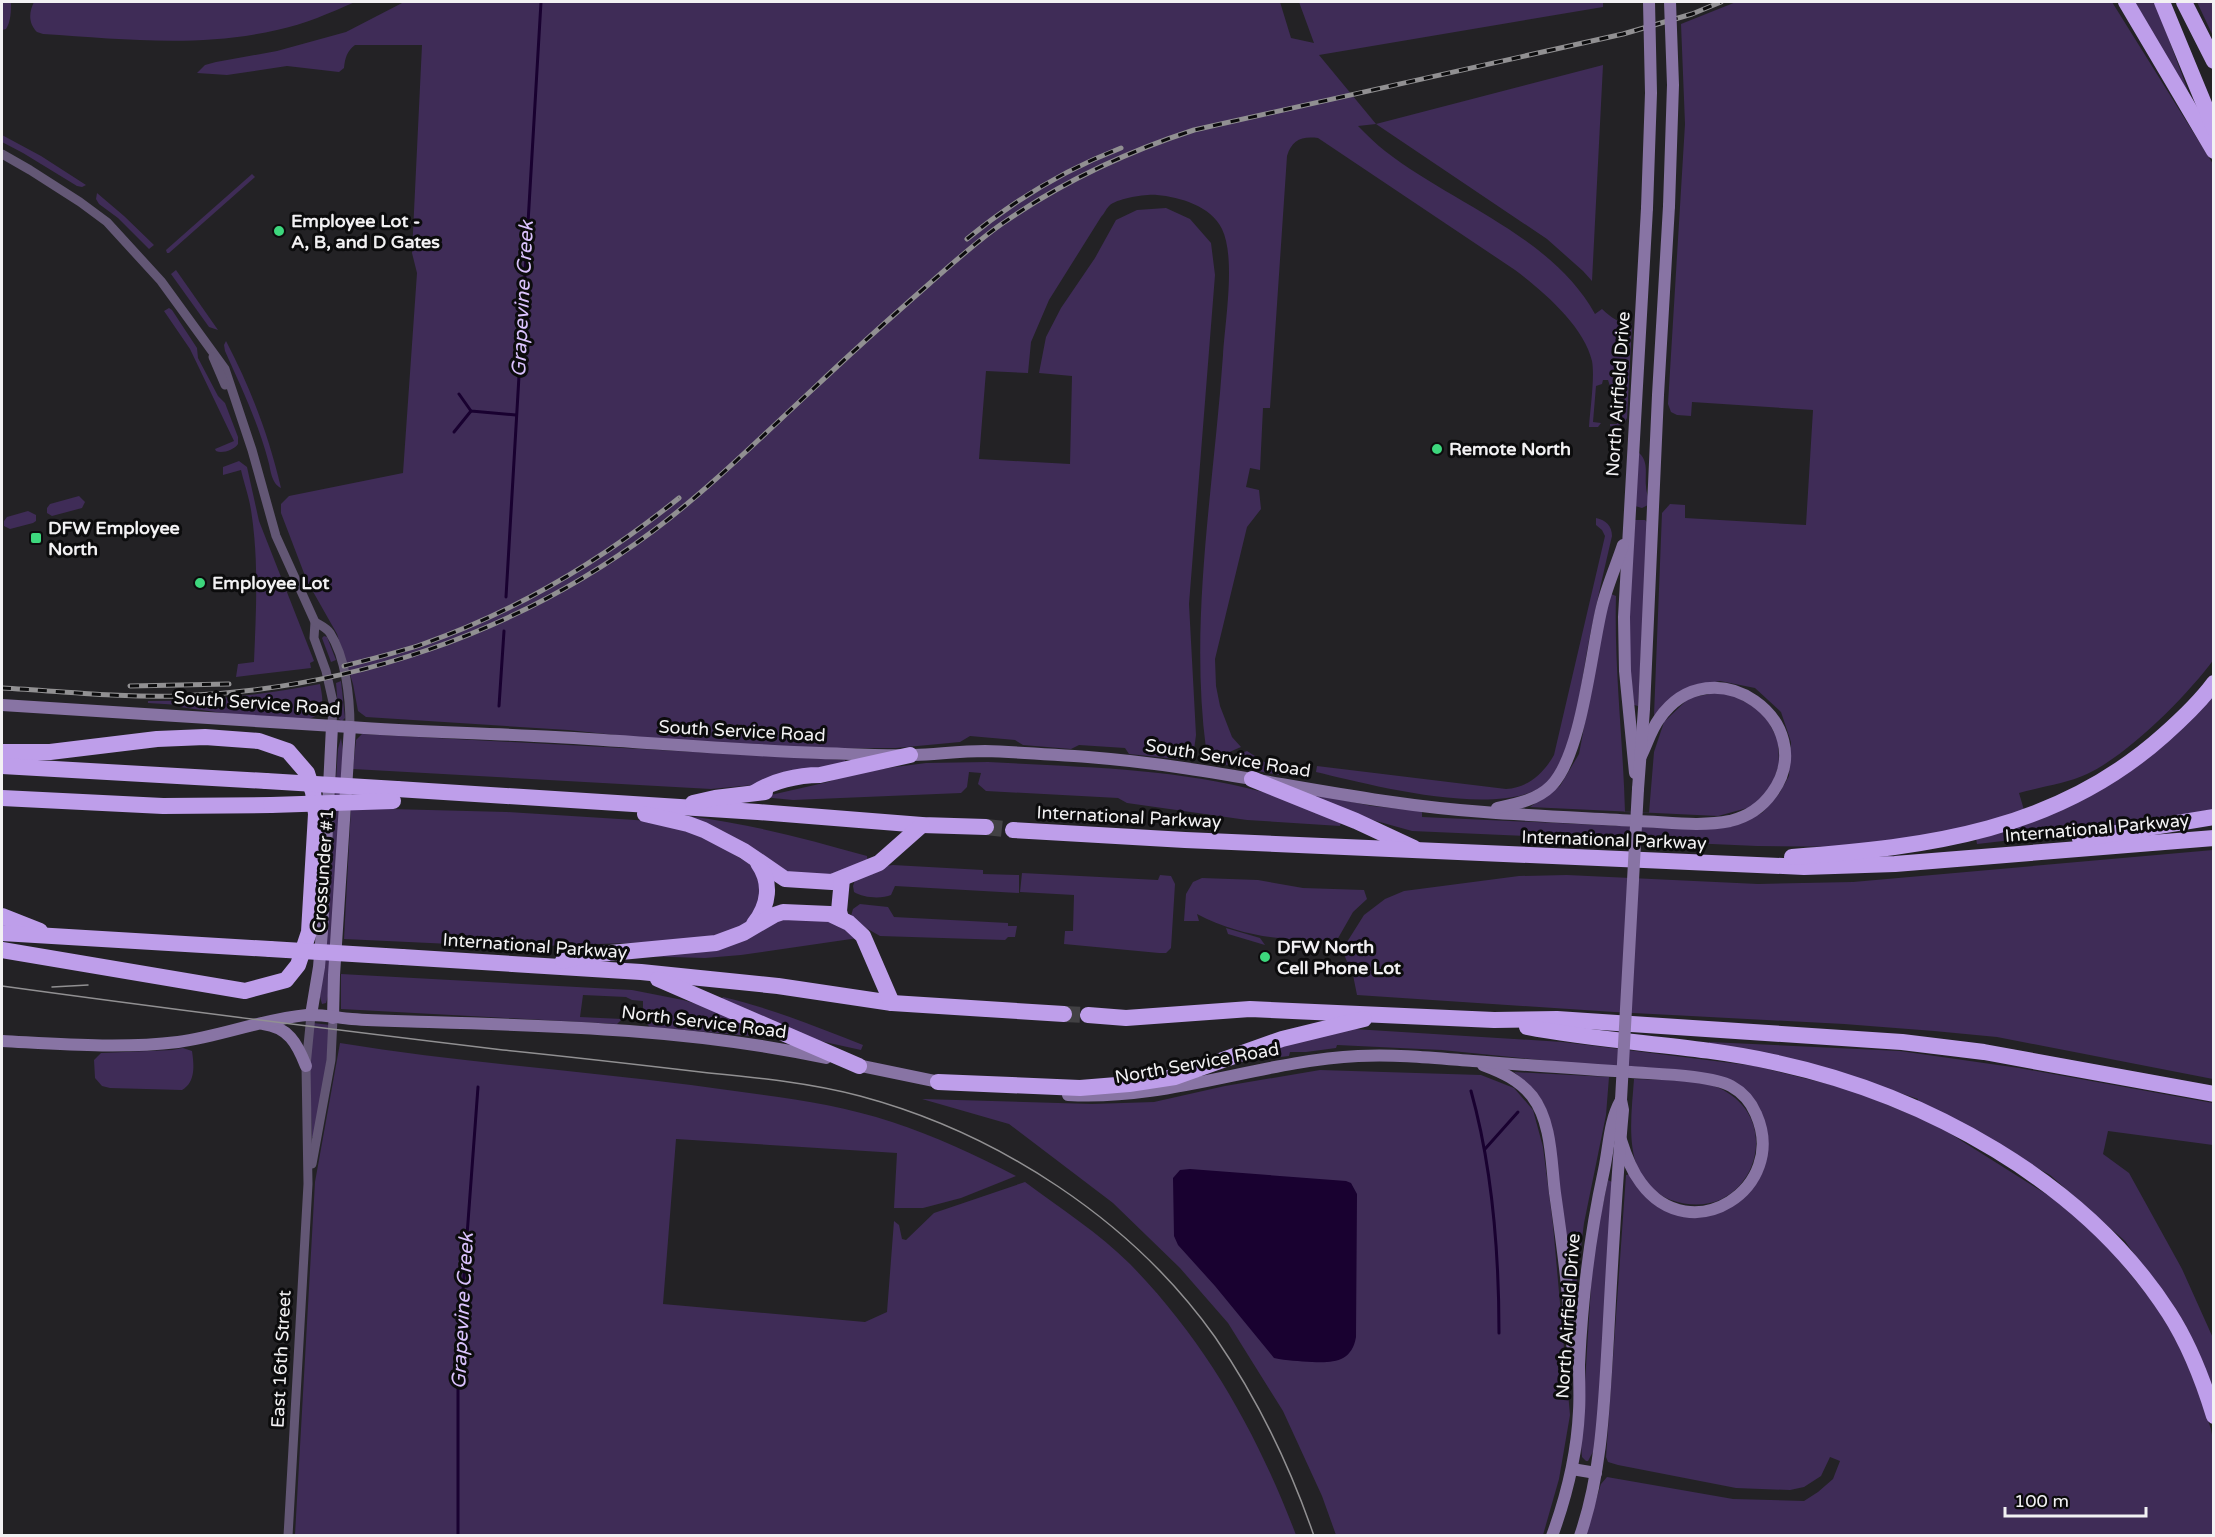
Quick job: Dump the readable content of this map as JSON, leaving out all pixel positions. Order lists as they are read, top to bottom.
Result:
{
  "streets": {
    "highway": ["International Parkway"],
    "main road": [
      "North Airfield Drive",
      "South Service Road",
      "Crossunder #1",
      "North Service Road"
    ],
    "street": ["East 16th Street"]
  },
  "crossings": [
    ["North Airfield Drive", "North Service Road"],
    ["South Service Road", "Crossunder #1"],
    ["Crossunder #1", "North Service Road"],
    ["Crossunder #1", "East 16th Street"],
    ["North Service Road", "East 16th Street"]
  ],
  "water": ["Grapevine Creek"],
  "places": {
    "other": [
      "Employee Lot - A, B, and D Gates",
      "Remote North",
      "Employee Lot",
      "DFW North Cell Phone Lot"
    ],
    "transit": ["DFW Employee North"]
  },
  "scale_bar": "100 m"
}
